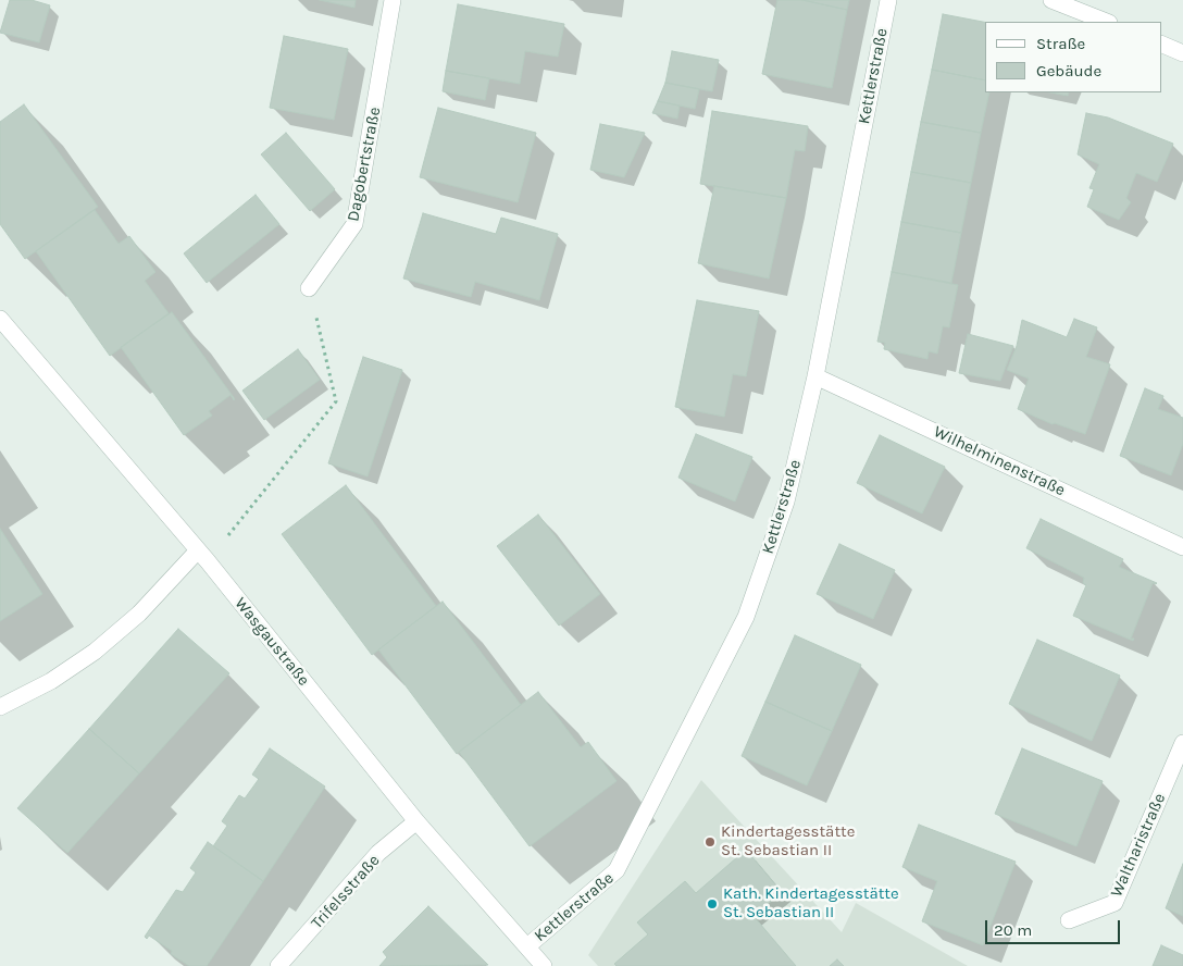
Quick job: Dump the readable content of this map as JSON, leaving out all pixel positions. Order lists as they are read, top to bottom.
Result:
{
  "streets": {
    "street": [
      "Kettlerstraße",
      "Dagobertstraße",
      "Wilhelminenstraße",
      "Wasgaustraße",
      "Waltharistraße",
      "Trifelsstraße"
    ]
  },
  "crossings": [
    ["Kettlerstraße", "Wilhelminenstraße"],
    ["Kettlerstraße", "Wasgaustraße"],
    ["Wasgaustraße", "Trifelsstraße"]
  ],
  "places": ["Kindertagesstätte St. Sebastian II", "Kath. Kindertagesstätte St. Sebastian II"],
  "legend": ["Straße", "Gebäude"],
  "scale_bar": "20 m"
}
